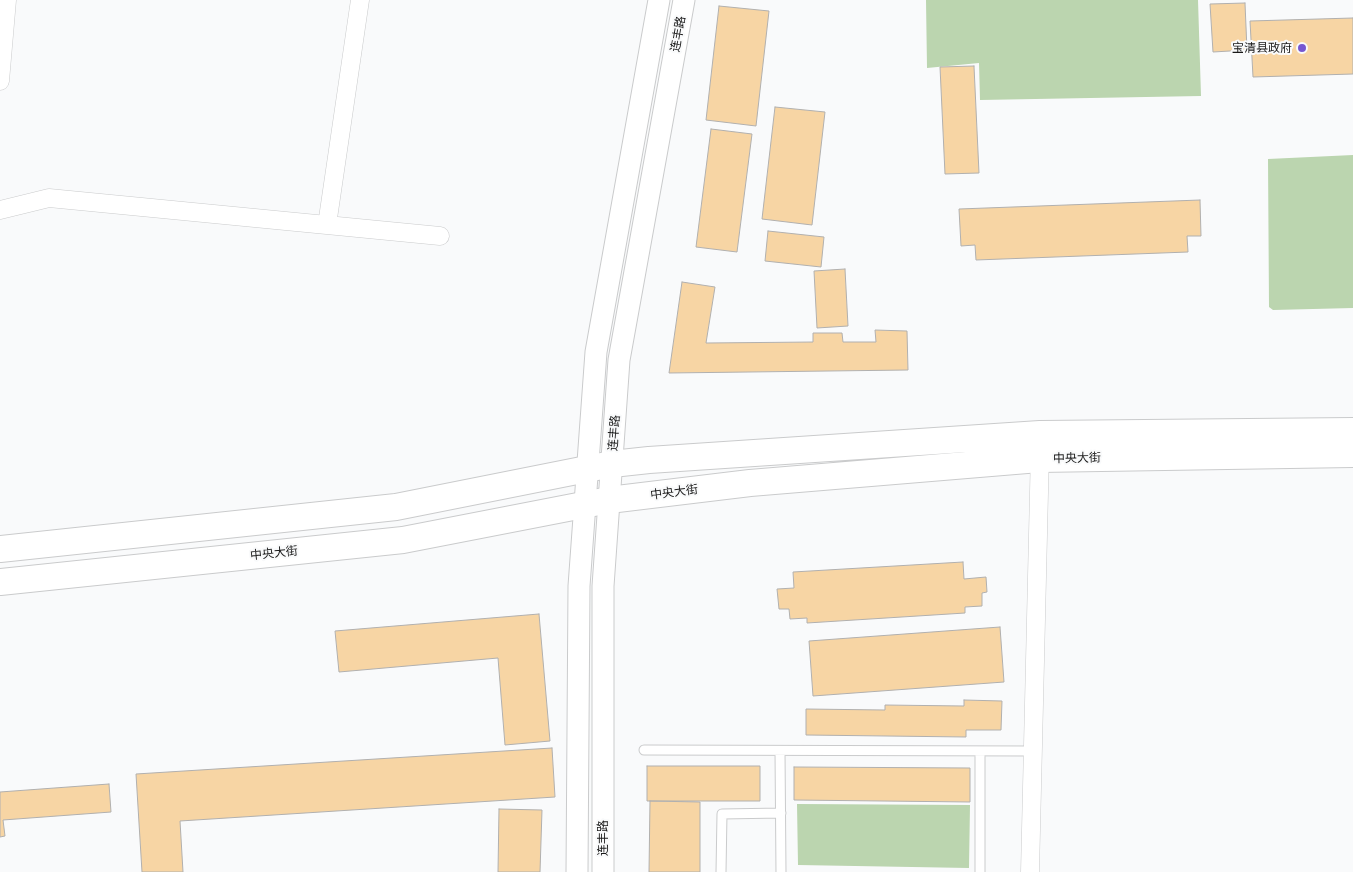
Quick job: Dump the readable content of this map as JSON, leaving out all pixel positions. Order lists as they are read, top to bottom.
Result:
{
  "streets": {
    "main road": ["中央大街"],
    "street": ["连丰路"]
  },
  "crossings": [
    ["连丰路", "中央大街"]
  ],
  "places": ["宝清县政府"]
}
